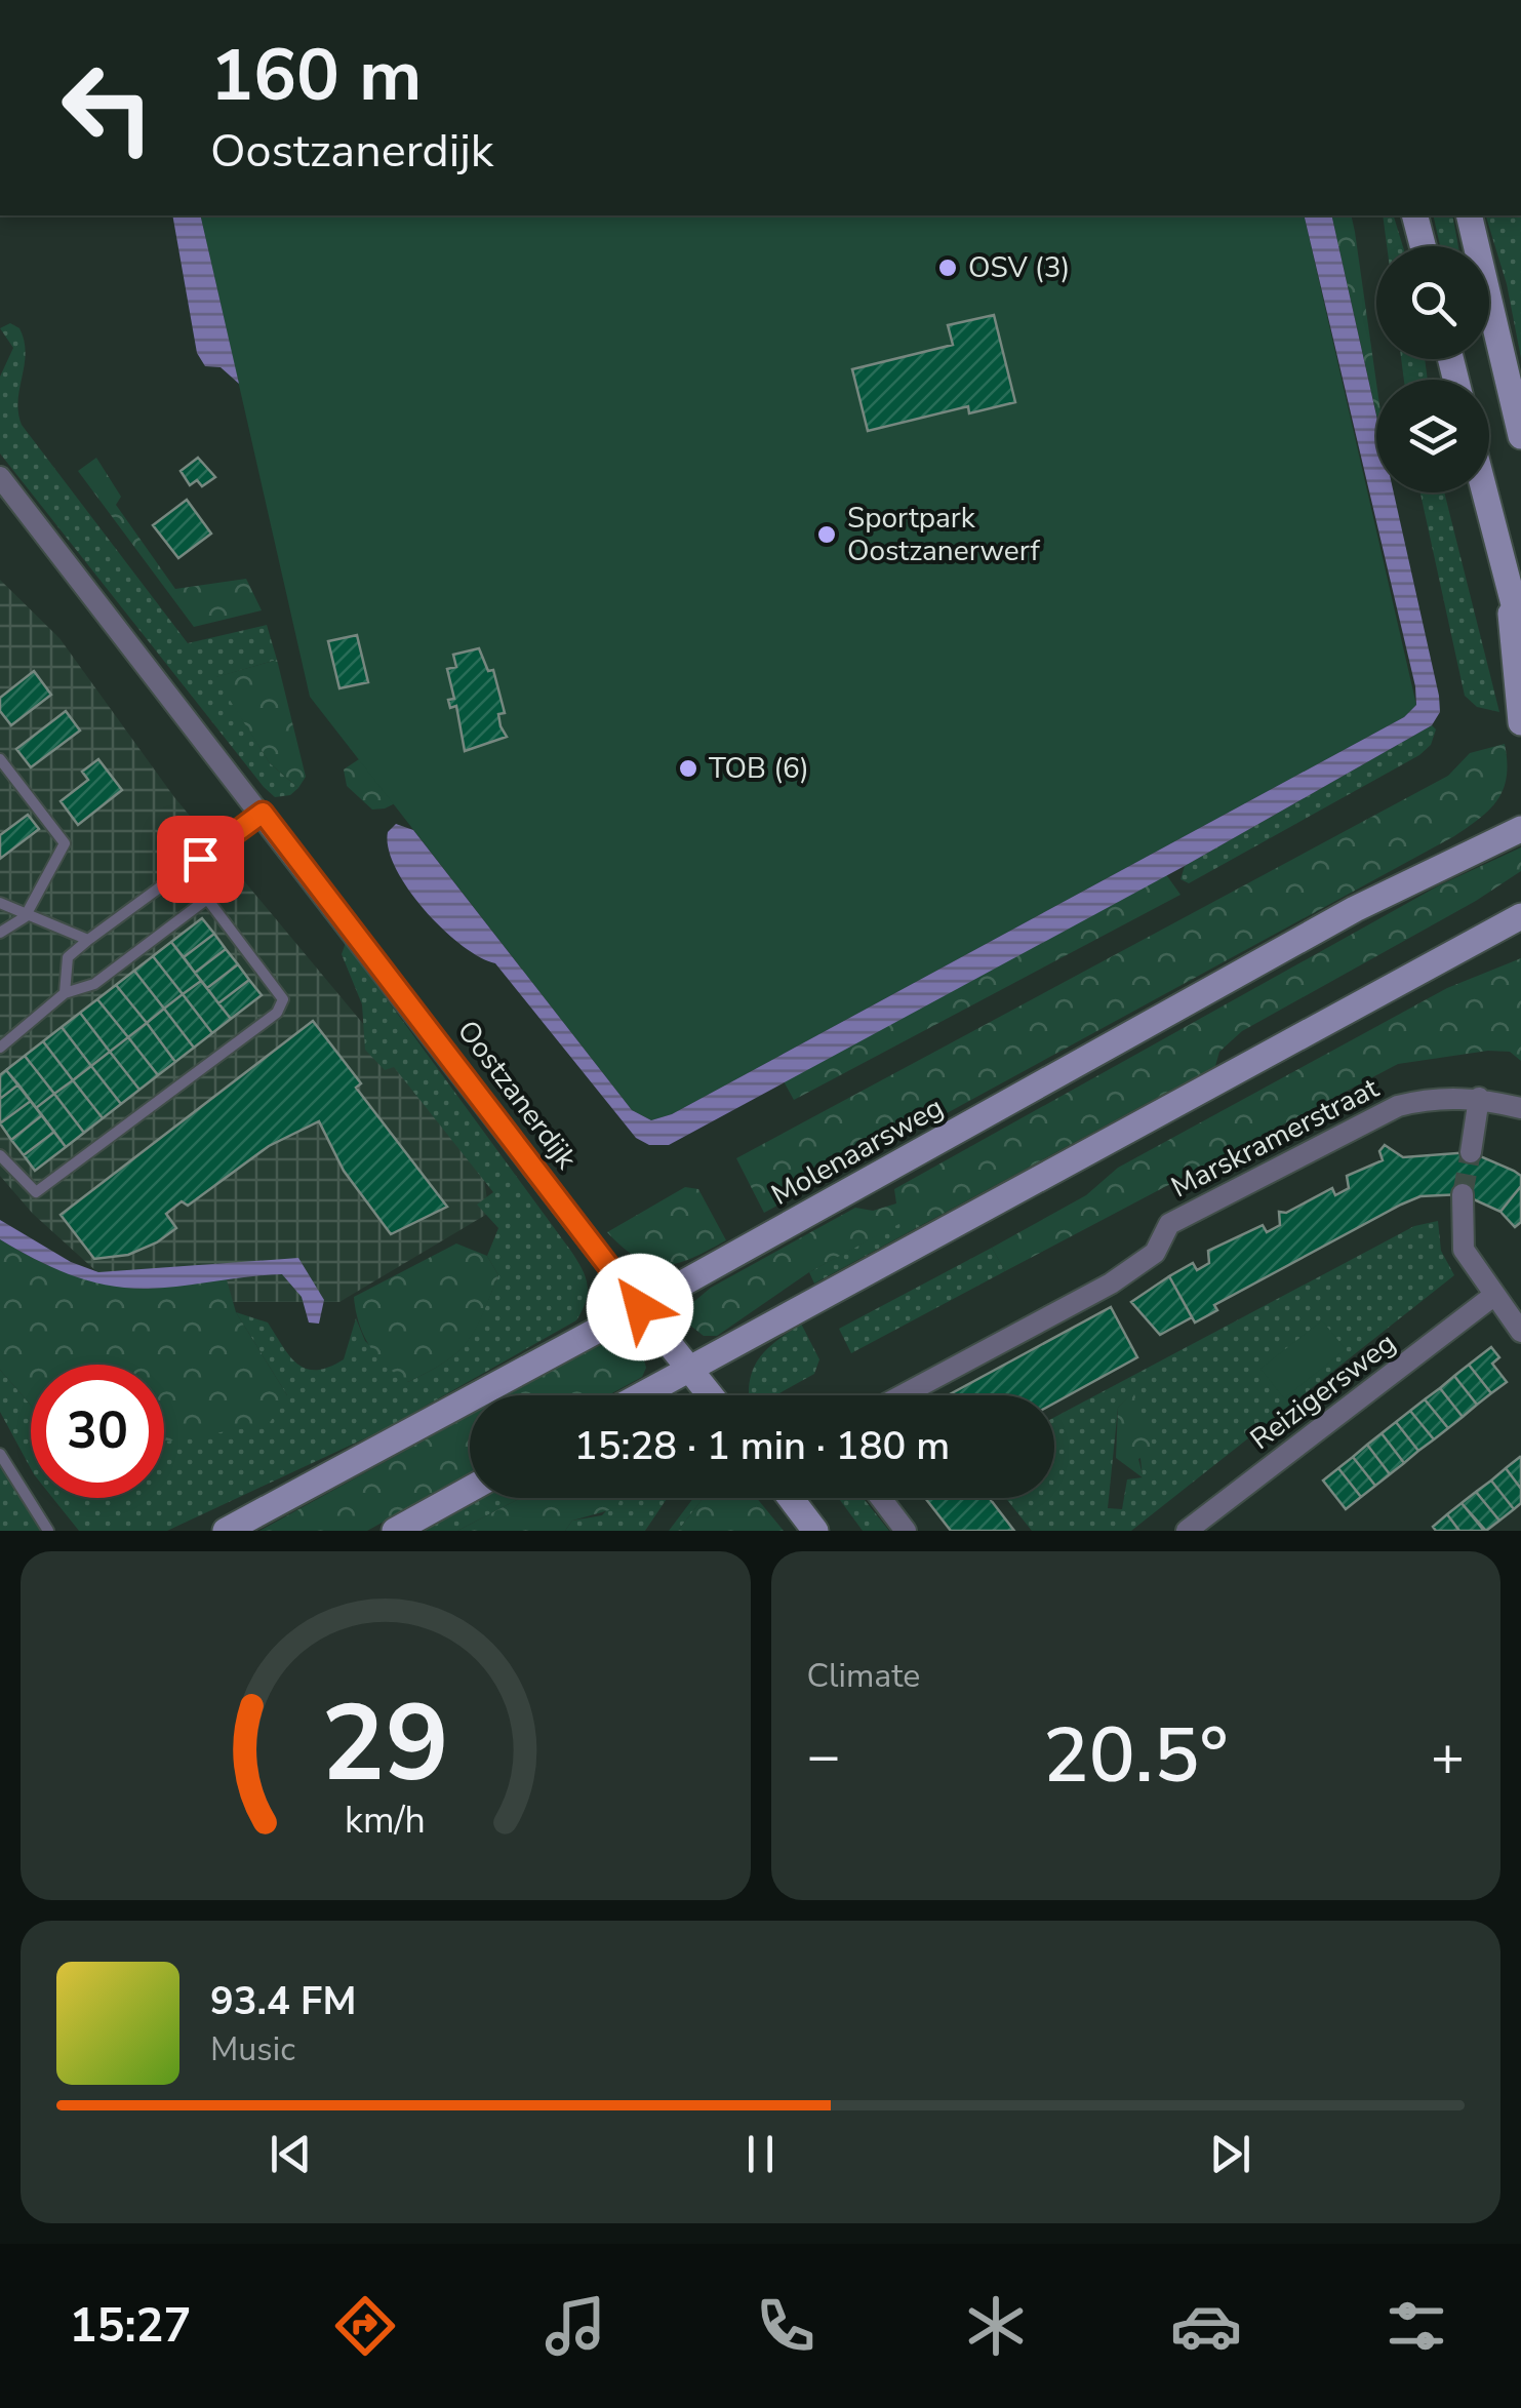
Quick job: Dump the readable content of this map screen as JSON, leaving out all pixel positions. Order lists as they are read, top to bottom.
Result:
{
  "streets": {
    "main road": ["Oostzanerdijk", "Molenaarsweg"],
    "street": ["Marskramerstraat", "Reizigersweg"]
  },
  "crossings": [
    ["Oostzanerdijk", "Molenaarsweg"]
  ],
  "places": ["OSV (3)", "Sportpark Oostzanerwerf", "TOB (6)"],
  "page": {
    "turn": ["160 m", "Oostzanerdijk"],
    "limit": "30",
    "trip": "15:28 · 1 min · 180 m",
    "tile": "Climate",
    "heat": ["−", "20.5°", "+"],
    "song": ["93.4 FM", "Music"],
    "tabs": "15:27",
    "gauge": ["29", "km/h"]
  }
}
